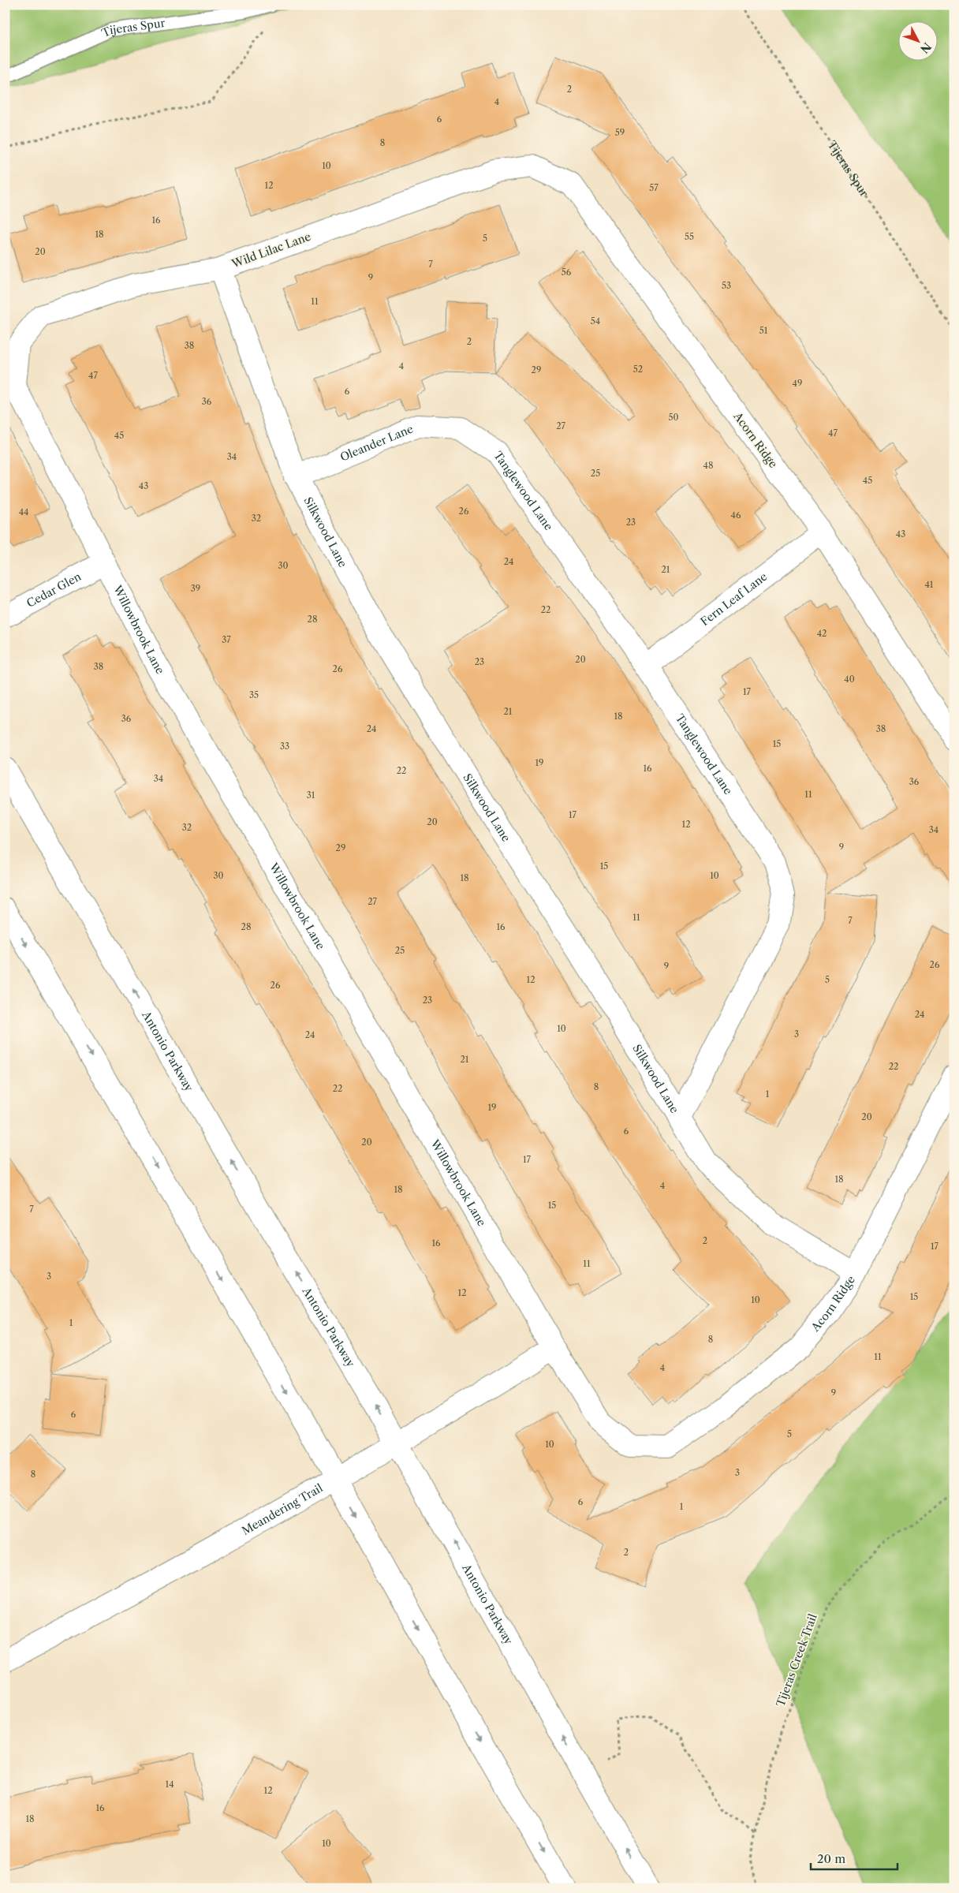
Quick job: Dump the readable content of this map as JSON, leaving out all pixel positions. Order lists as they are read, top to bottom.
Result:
{
  "streets": {
    "street": [
      "Wild Lilac Lane",
      "Acorn Ridge",
      "Oleander Lane",
      "Tanglewood Lane",
      "Silkwood Lane",
      "Cedar Glen",
      "Fern Leaf Lane",
      "Willowbrook Lane",
      "Antonio Parkway",
      "Meandering Trail"
    ],
    "lane": ["Tijeras Spur"],
    "path": ["Tijeras Creek Trail"]
  },
  "crossings": [
    ["Wild Lilac Lane", "Acorn Ridge"],
    ["Wild Lilac Lane", "Silkwood Lane"],
    ["Wild Lilac Lane", "Willowbrook Lane"],
    ["Acorn Ridge", "Silkwood Lane"],
    ["Acorn Ridge", "Fern Leaf Lane"],
    ["Acorn Ridge", "Willowbrook Lane"],
    ["Oleander Lane", "Tanglewood Lane"],
    ["Oleander Lane", "Silkwood Lane"],
    ["Tanglewood Lane", "Silkwood Lane"],
    ["Tanglewood Lane", "Fern Leaf Lane"],
    ["Cedar Glen", "Willowbrook Lane"],
    ["Willowbrook Lane", "Meandering Trail"],
    ["Antonio Parkway", "Meandering Trail"]
  ],
  "house_numbers": [
    "2",
    "4",
    "6",
    "59",
    "8",
    "10",
    "12",
    "57",
    "16",
    "18",
    "55",
    "5",
    "20",
    "7",
    "56",
    "9",
    "53",
    "11",
    "54",
    "51",
    "2",
    "38",
    "4",
    "52",
    "29",
    "47",
    "49",
    "6",
    "36",
    "50",
    "27",
    "47",
    "45",
    "34",
    "48",
    "25",
    "45",
    "43",
    "26",
    "44",
    "46",
    "32",
    "23",
    "43",
    "24",
    "30",
    "21",
    "41",
    "39",
    "22",
    "28",
    "42",
    "37",
    "20",
    "23",
    "38",
    "26",
    "40",
    "17",
    "35",
    "21",
    "18",
    "36",
    "24",
    "38",
    "15",
    "33",
    "19",
    "16",
    "22",
    "34",
    "36",
    "11",
    "31",
    "17",
    "20",
    "12",
    "32",
    "34",
    "9",
    "29",
    "15",
    "30",
    "10",
    "18",
    "27",
    "11",
    "7",
    "28",
    "16",
    "25",
    "26",
    "9",
    "12",
    "5",
    "26",
    "23",
    "24",
    "10",
    "3",
    "24",
    "21",
    "22",
    "8",
    "22",
    "1",
    "19",
    "20",
    "6",
    "20",
    "17",
    "18",
    "4",
    "18",
    "15",
    "7",
    "2",
    "16",
    "17",
    "11",
    "3",
    "12",
    "15",
    "10",
    "1",
    "8",
    "11",
    "4",
    "9",
    "6",
    "5",
    "10",
    "3",
    "8",
    "6",
    "1",
    "2",
    "14",
    "12",
    "16",
    "18",
    "10"
  ],
  "scale_bar": "20 m",
  "north": "bottom right"
}
